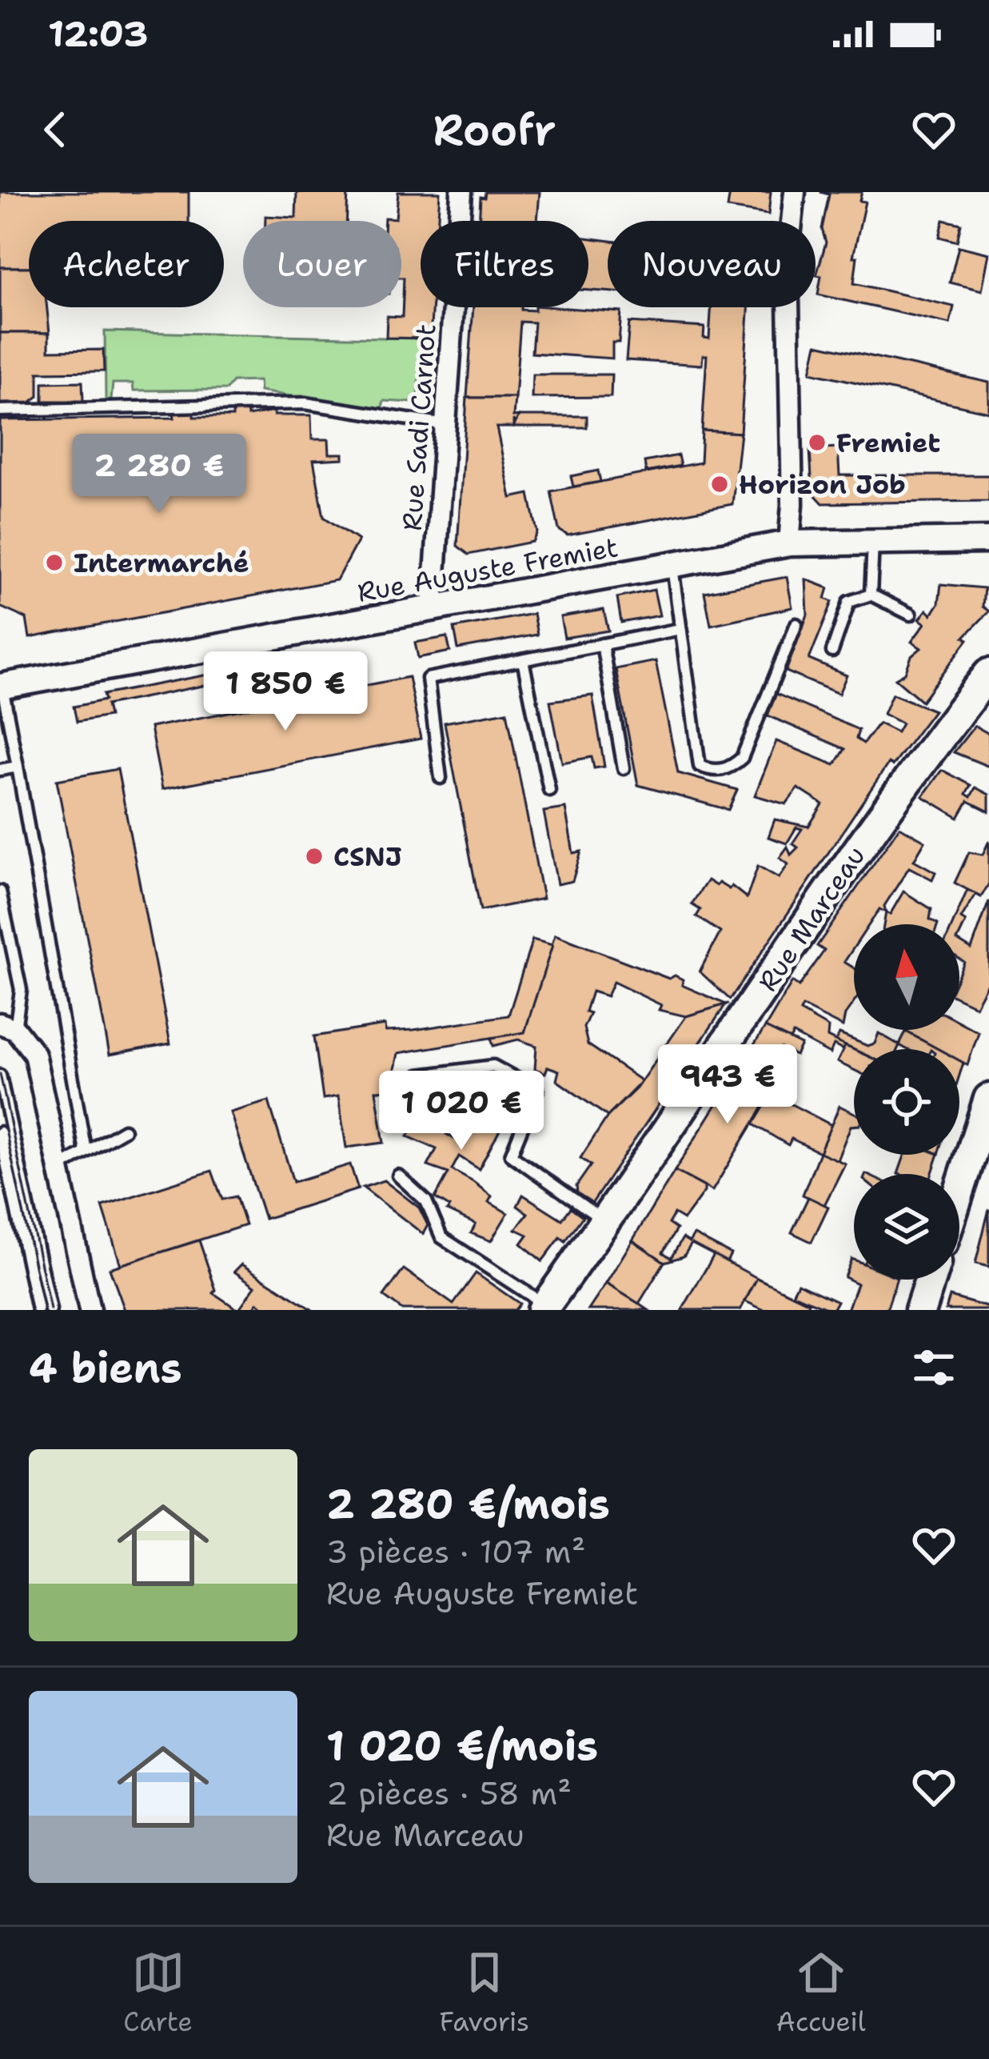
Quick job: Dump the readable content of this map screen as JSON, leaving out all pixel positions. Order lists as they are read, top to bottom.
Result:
{
  "streets": {
    "main road": ["Rue Marceau"],
    "street": ["Rue Sadi Carnot", "Rue Auguste Fremiet"]
  },
  "crossings": [
    ["Rue Sadi Carnot", "Rue Auguste Fremiet"]
  ],
  "places": [
    "Fremiet",
    "Horizon Job",
    "Intermarché",
    "CSNJ"
  ],
  "north": "top",
  "page": {
    "status": "12:03",
    "header": "Roofr",
    "chip": [
      "Acheter",
      "Louer",
      "Filtres",
      "Nouveau"
    ],
    "price": [
      "2 280 €",
      "1 850 €",
      "943 €",
      "1 020 €"
    ],
    "heading": "4 biens",
    "list": [
      {
        "name": "2 280 €/mois",
        "note": "3 pièces · 107 m² · Rue Auguste Fremiet"
      },
      {
        "name": "1 020 €/mois",
        "note": "2 pièces · 58 m² · Rue Marceau"
      }
    ],
    "tabs": ["Carte", "Favoris", "Accueil"]
  }
}
